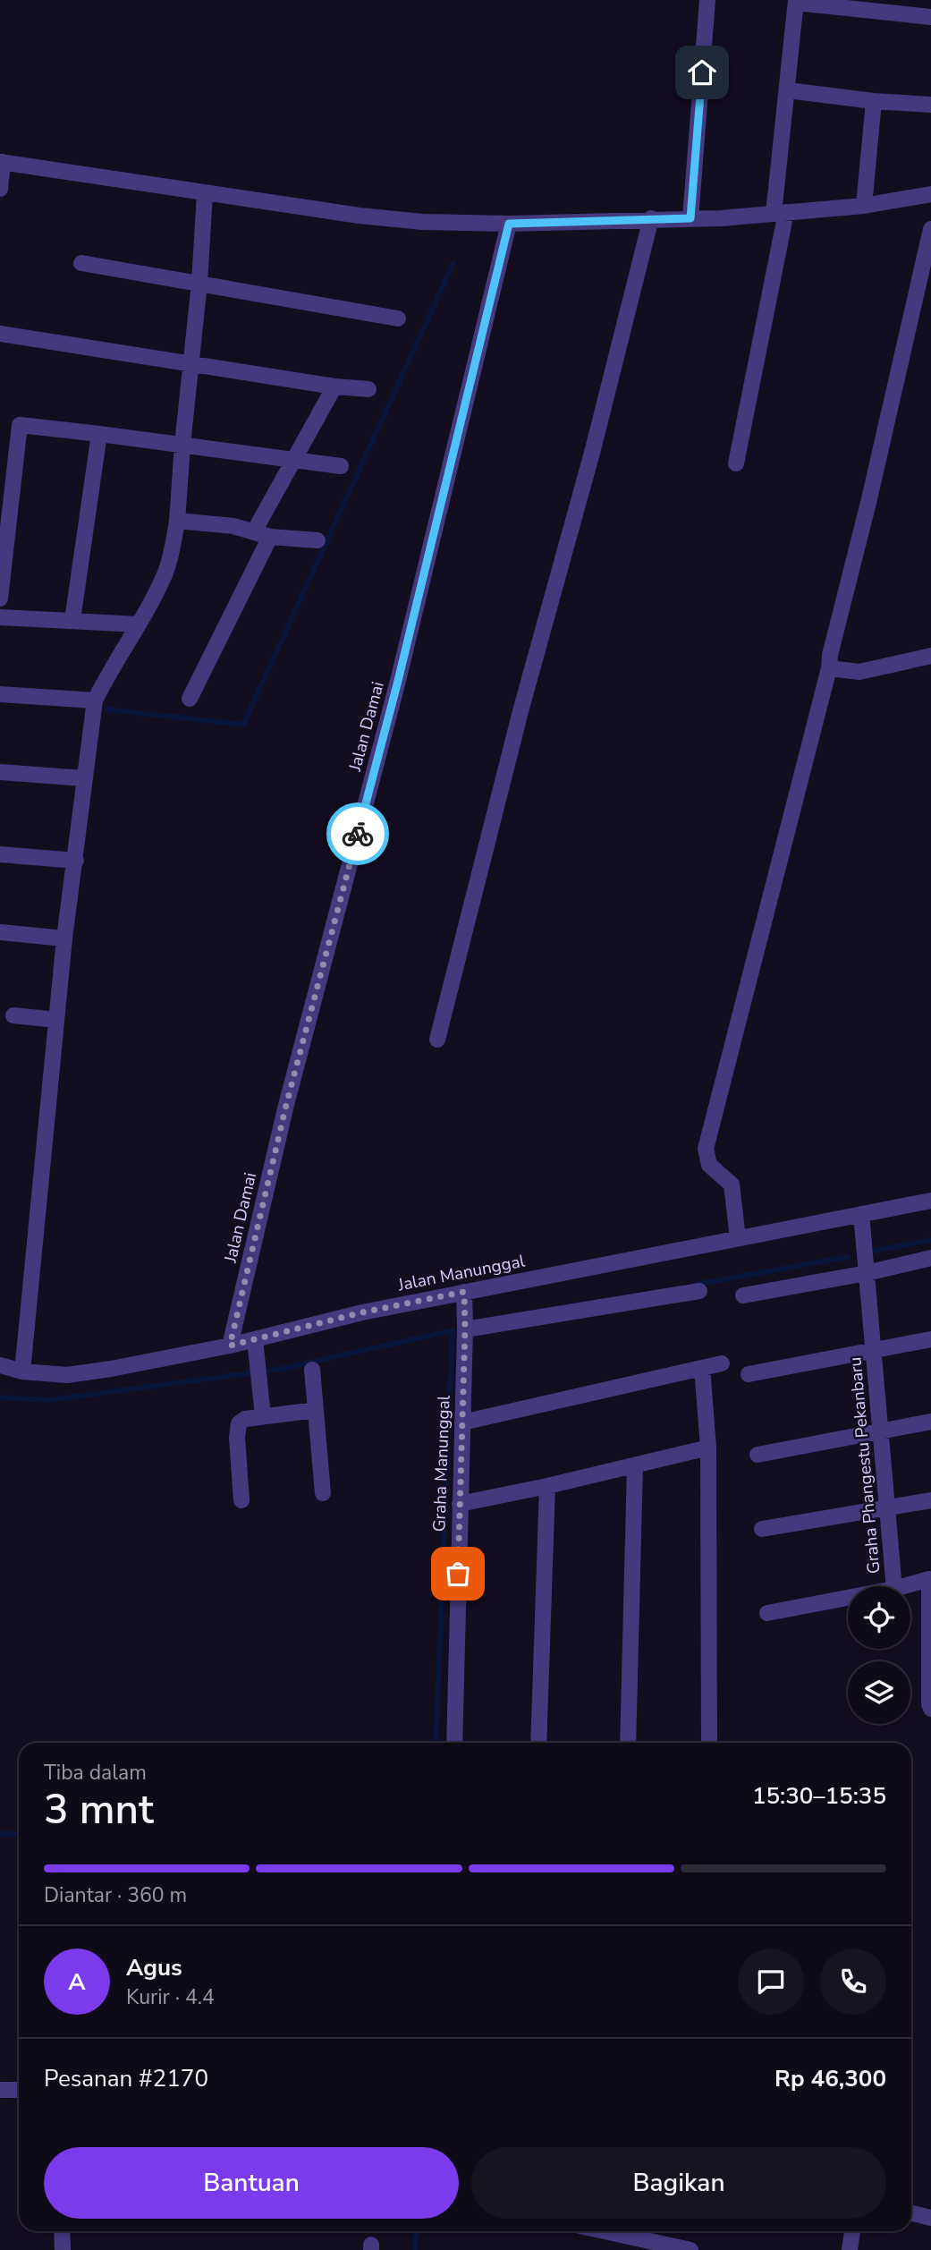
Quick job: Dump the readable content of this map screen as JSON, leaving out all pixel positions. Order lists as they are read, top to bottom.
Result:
{
  "streets": {
    "street": [
      "Jalan Damai",
      "Jalan Manunggal",
      "Graha Manunggal",
      "Graha Phangestu Pekanbaru"
    ]
  },
  "crossings": [
    ["Jalan Damai", "Jalan Manunggal"],
    ["Jalan Manunggal", "Graha Manunggal"],
    ["Jalan Manunggal", "Graha Phangestu Pekanbaru"]
  ],
  "page": {
    "heading": ["3 mnt", "Tiba dalam", "15:30–15:35"],
    "panel": [
      "Agus",
      "Kurir · 4.4",
      "Pesanan #2170",
      "Rp 46,300"
    ],
    "bar": "Diantar · 360 m",
    "round": "A",
    "buttons": ["Bantuan", "Bagikan"]
  }
}
